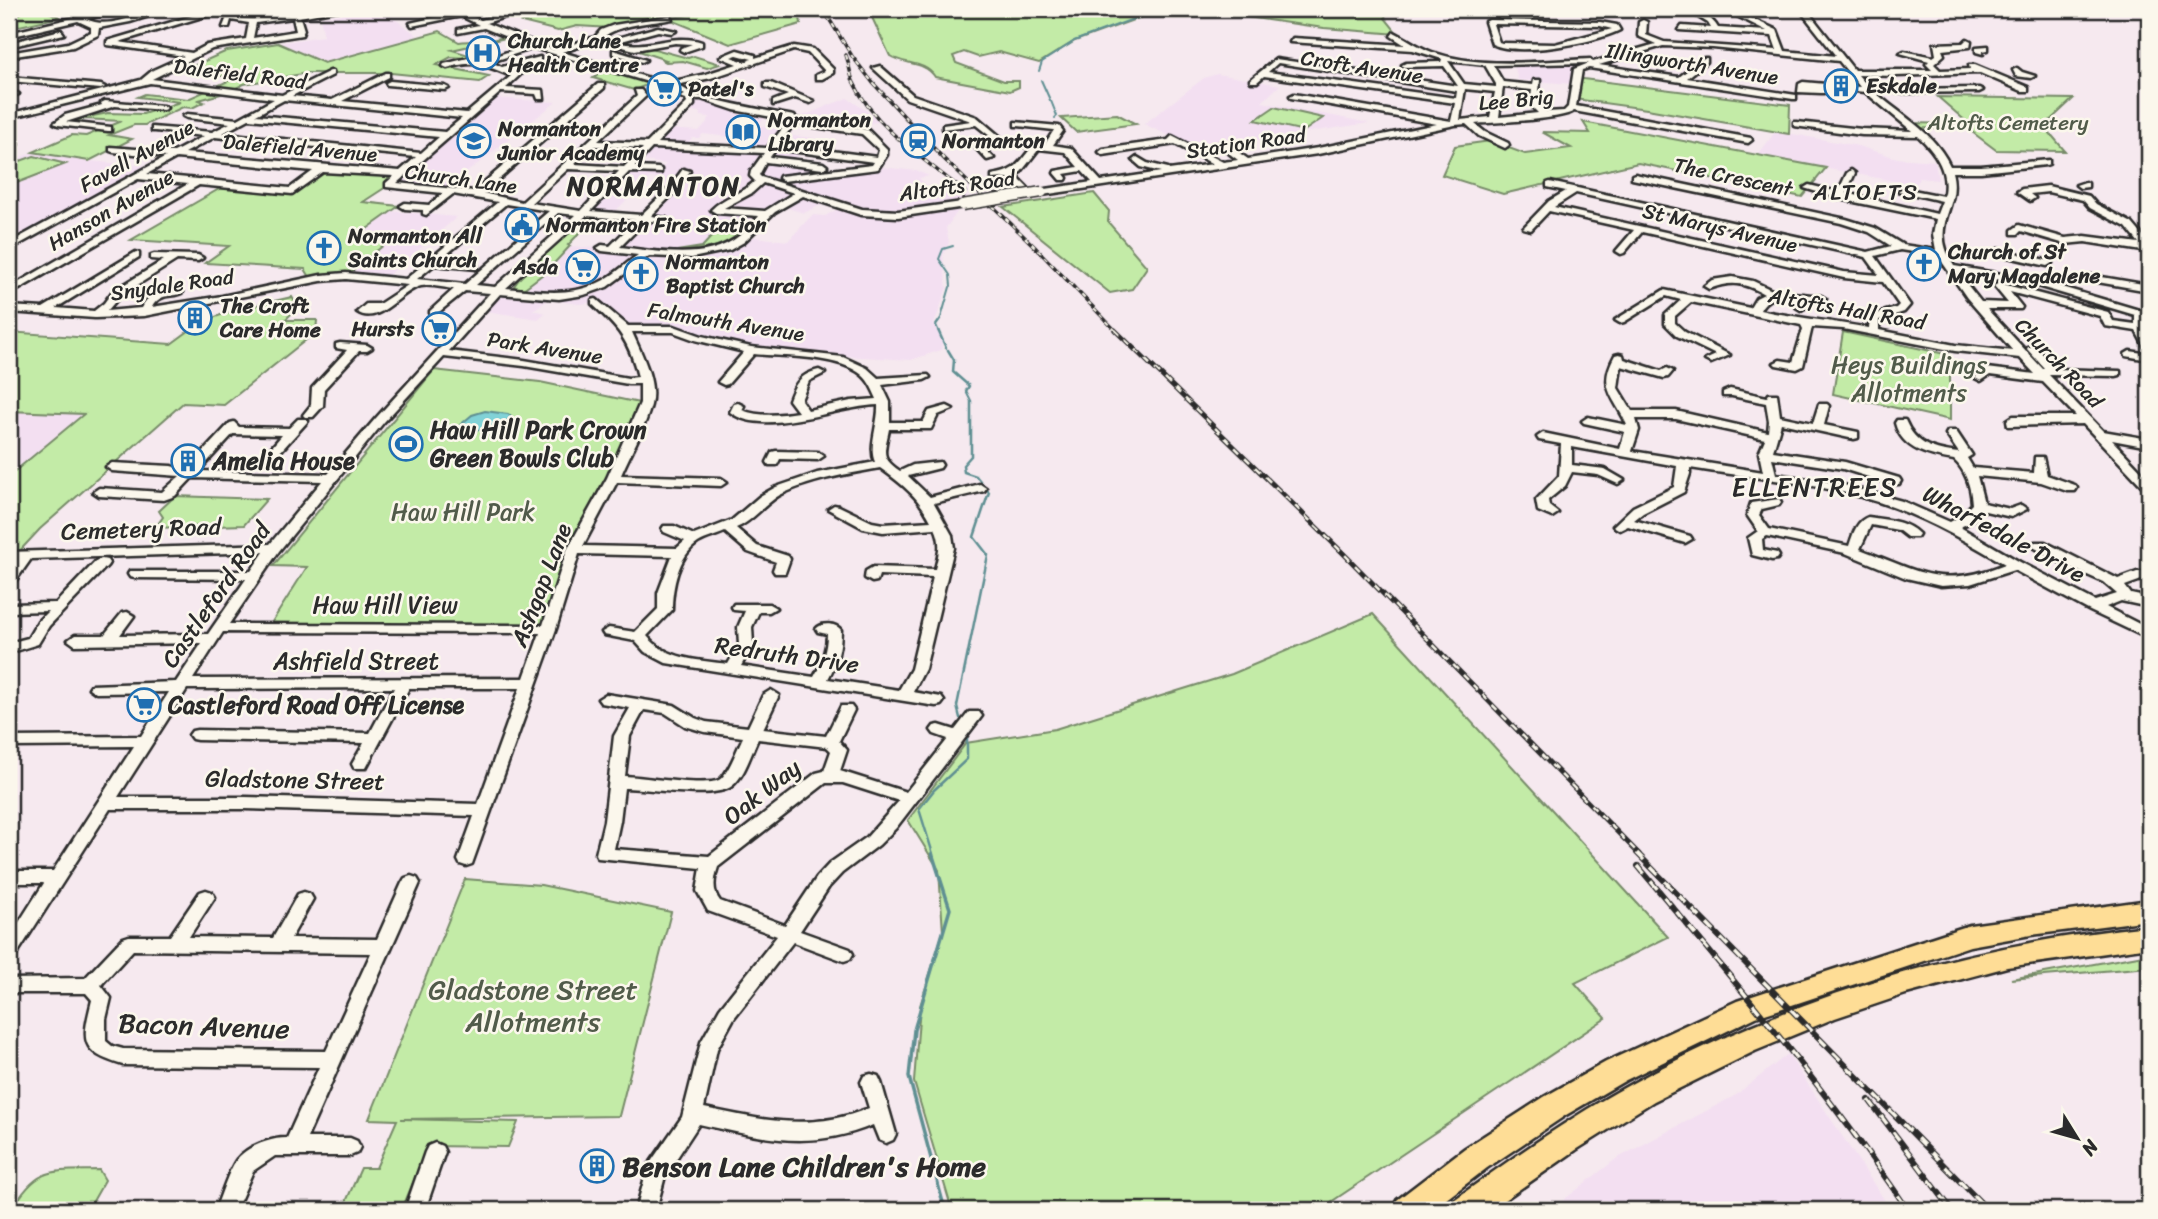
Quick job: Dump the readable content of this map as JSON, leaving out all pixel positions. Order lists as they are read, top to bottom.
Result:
{
  "streets": {
    "street": [
      "Illingworth Avenue",
      "Croft Avenue",
      "Dalefield Road",
      "Lee Brig",
      "Station Road",
      "Dalefield Avenue",
      "Favell Avenue",
      "The Crescent",
      "Church Lane",
      "Altofts Road",
      "Hanson Avenue",
      "St Marys Avenue",
      "Snydale Road",
      "Altofts Hall Road",
      "Falmouth Avenue",
      "Park Avenue",
      "Church Road",
      "Cemetery Road",
      "Wharfedale Drive",
      "Ashgap Lane",
      "Castleford Road",
      "Haw Hill View",
      "Redruth Drive",
      "Ashfield Street",
      "Gladstone Street",
      "Oak Way",
      "Bacon Avenue"
    ]
  },
  "crossings": [
    ["Illingworth Avenue", "Lee Brig"],
    ["Dalefield Road", "Favell Avenue"],
    ["Dalefield Road", "Church Lane"],
    ["Lee Brig", "Station Road"],
    ["Station Road", "Altofts Road"],
    ["Dalefield Avenue", "Favell Avenue"],
    ["Dalefield Avenue", "Church Lane"],
    ["The Crescent", "Church Road"],
    ["Church Lane", "Castleford Road"],
    ["Snydale Road", "Castleford Road"],
    ["Altofts Hall Road", "Church Road"],
    ["Falmouth Avenue", "Ashgap Lane"],
    ["Park Avenue", "Ashgap Lane"],
    ["Park Avenue", "Castleford Road"],
    ["Cemetery Road", "Castleford Road"],
    ["Ashgap Lane", "Haw Hill View"],
    ["Ashgap Lane", "Ashfield Street"],
    ["Ashgap Lane", "Gladstone Street"],
    ["Castleford Road", "Haw Hill View"],
    ["Castleford Road", "Ashfield Street"],
    ["Castleford Road", "Gladstone Street"]
  ],
  "districts": ["NORMANTON", "ALTOFTS", "ELLENTREES"],
  "parks": [
    "Altofts Cemetery",
    "Heys Buildings Allotments",
    "Haw Hill Park",
    "Gladstone Street Allotments"
  ],
  "places": {
    "hospital": ["Church Lane Health Centre"],
    "building": [
      "Eskdale",
      "The Croft Care Home",
      "Amelia House",
      "Benson Lane Children's Home"
    ],
    "supermarket": [
      "Patel's",
      "Asda",
      "Hursts",
      "Castleford Road Off License"
    ],
    "library": ["Normanton Library"],
    "school or university": ["Normanton Junior Academy"],
    "station": ["Normanton"],
    "public building": ["Normanton Fire Station"],
    "church": ["Normanton All Saints Church", "Church of St Mary Magdalene", "Normanton Baptist Church"],
    "sports": ["Haw Hill Park Crown Green Bowls Club"]
  },
  "north": "bottom right"
}
